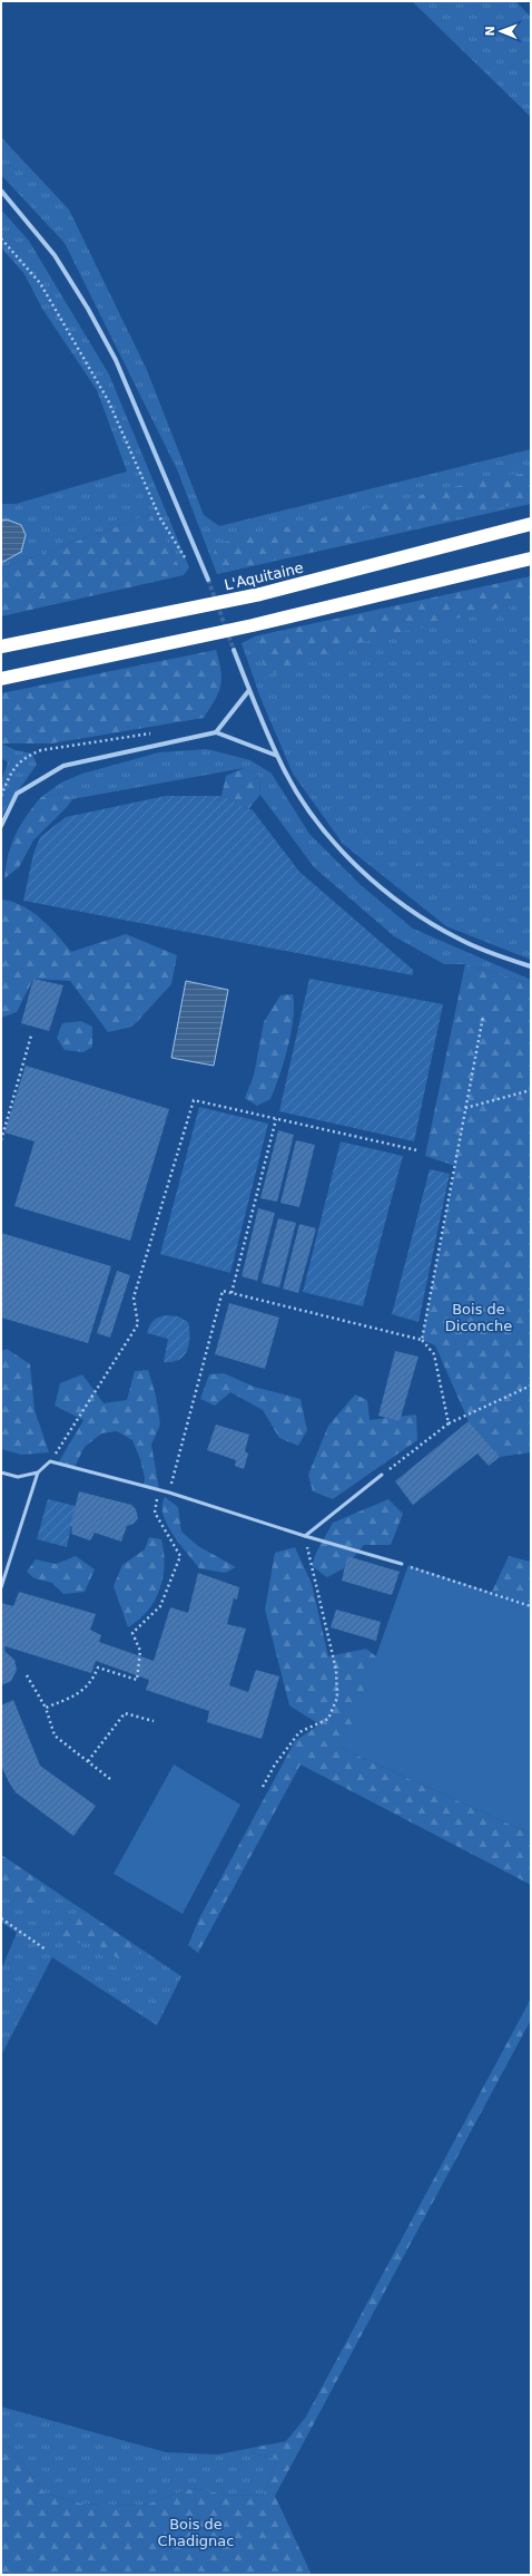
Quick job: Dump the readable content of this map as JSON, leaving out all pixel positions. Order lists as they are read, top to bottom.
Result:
{
  "streets": {
    "highway": ["L'Aquitaine"]
  },
  "parks": ["Bois de Diconche", "Bois de Chadignac"],
  "north": "left"
}
